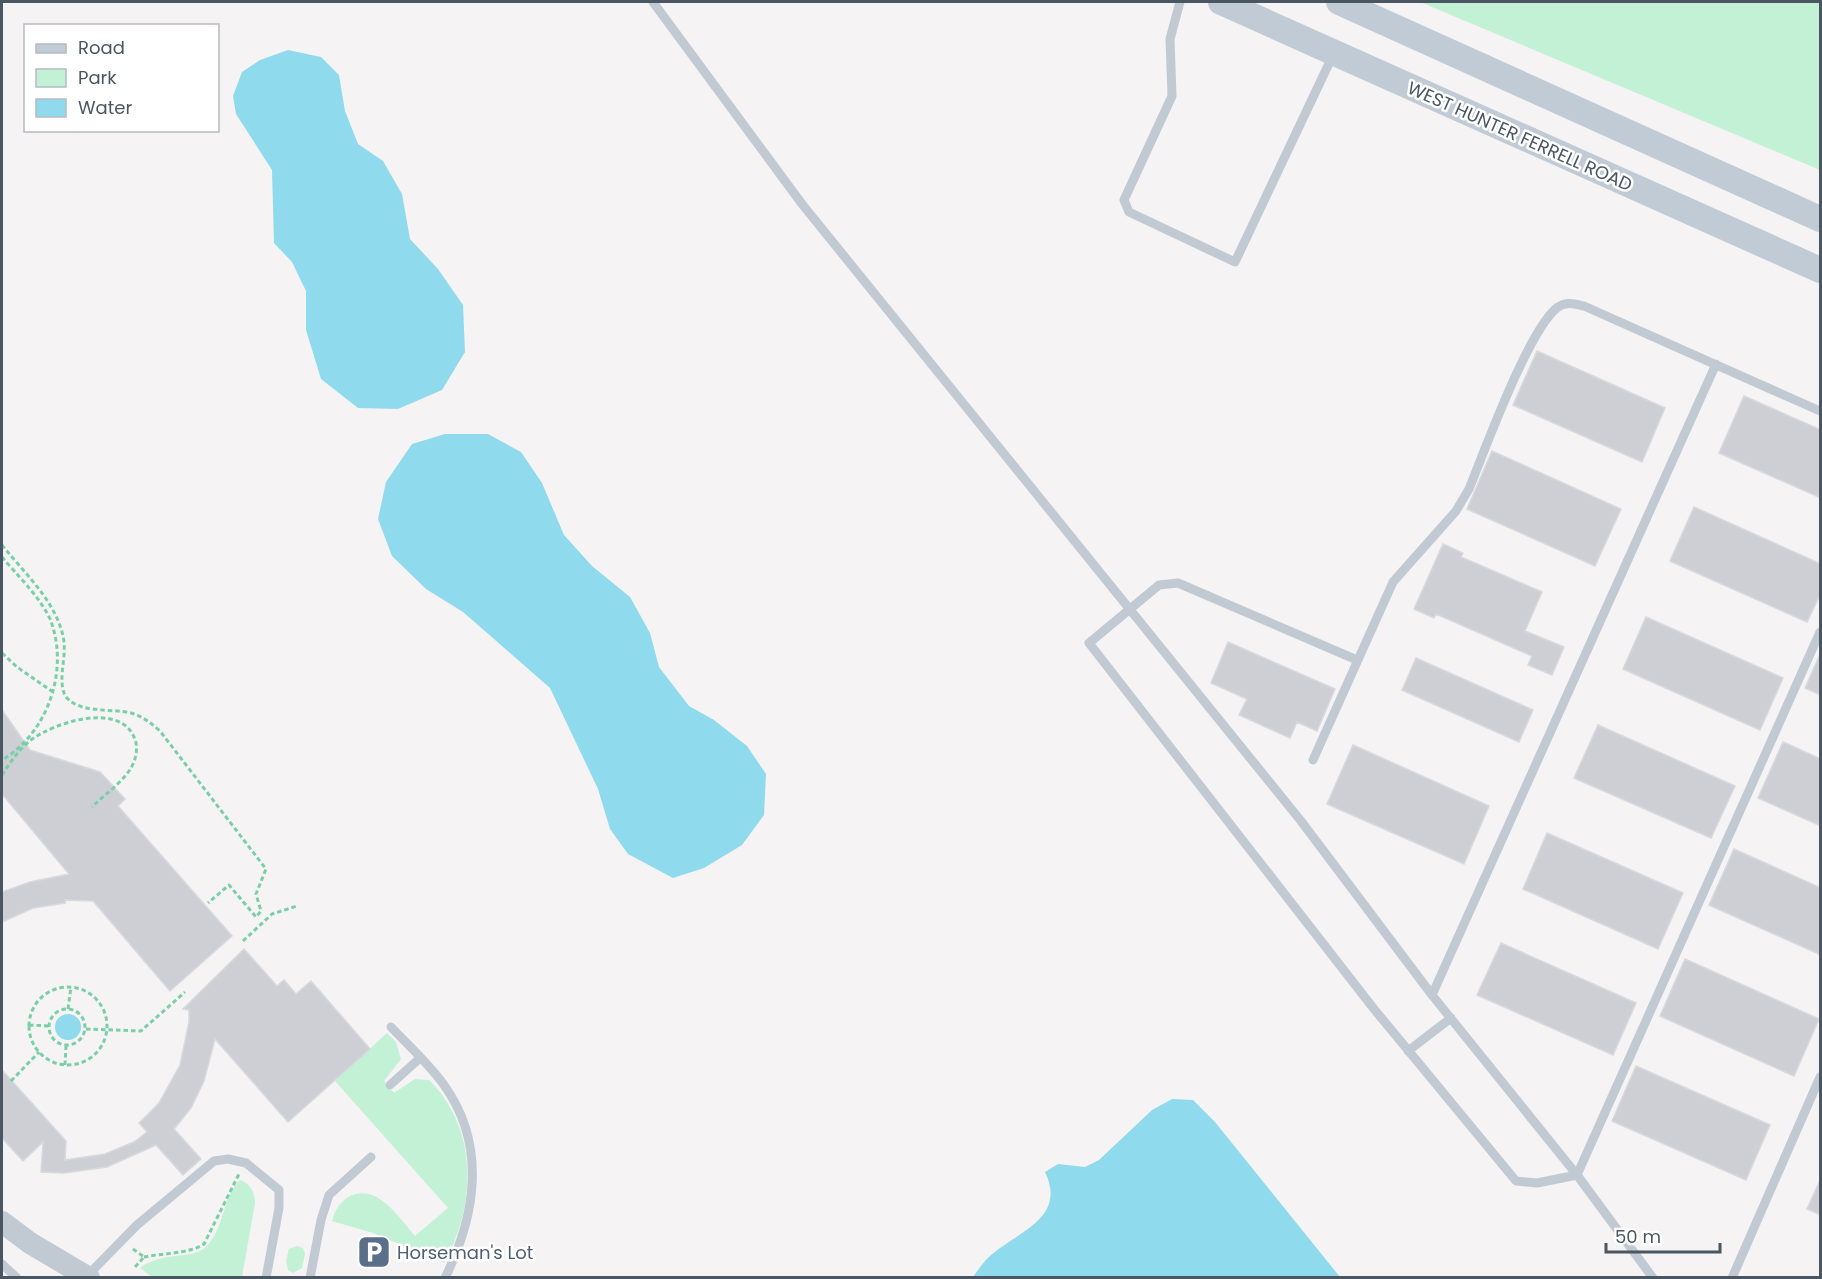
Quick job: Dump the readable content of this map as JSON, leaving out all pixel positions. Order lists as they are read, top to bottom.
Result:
{
  "streets": {
    "main road": ["WEST HUNTER FERRELL ROAD"]
  },
  "places": {
    "parking": ["Horseman's Lot"]
  },
  "legend": ["Road", "Park", "Water"],
  "scale_bar": "50 m"
}
